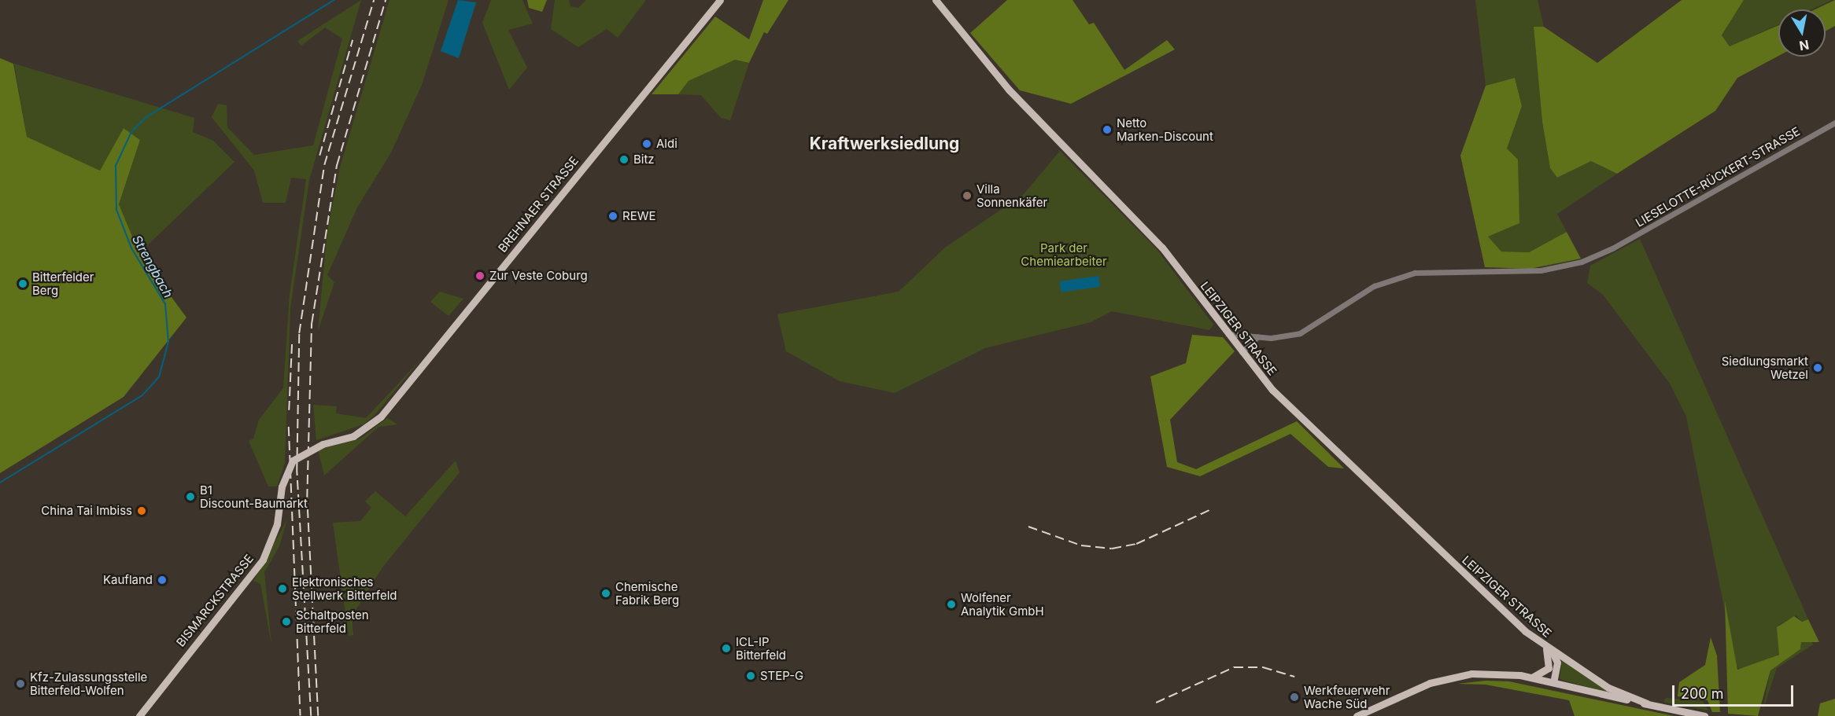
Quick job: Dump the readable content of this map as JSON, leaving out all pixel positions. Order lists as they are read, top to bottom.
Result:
{
  "streets": {
    "main road": ["BREHNAER STRASSE", "LEIPZIGER STRASSE", "BISMARCKSTRASSE"],
    "street": ["LIESELOTTE-RÜCKERT-STRASSE"]
  },
  "crossings": [
    ["LIESELOTTE-RÜCKERT-STRASSE", "LEIPZIGER STRASSE"],
    ["BREHNAER STRASSE", "BISMARCKSTRASSE"]
  ],
  "districts": ["Kraftwerksiedlung"],
  "water": ["Strengbach"],
  "parks": ["Park der Chemiearbeiter"],
  "places": [
    "Netto Marken-Discount",
    "Aldi",
    "Bitz",
    "Villa Sonnenkäfer",
    "REWE",
    "Zur Veste Coburg",
    "Bitterfelder Berg",
    "Siedlungsmarkt Wetzel",
    "B1 Discount-Baumarkt",
    "China Tai Imbiss",
    "Kaufland",
    "Elektronisches Stellwerk Bitterfeld",
    "Chemische Fabrik Berg",
    "Wolfener Analytik GmbH",
    "Schaltposten Bitterfeld",
    "ICL-IP Bitterfeld",
    "STEP-G",
    "Kfz-Zulassungsstelle Bitterfeld-Wolfen",
    "Werkfeuerwehr Wache Süd"
  ],
  "scale_bar": "200 m",
  "north": "bottom"
}
